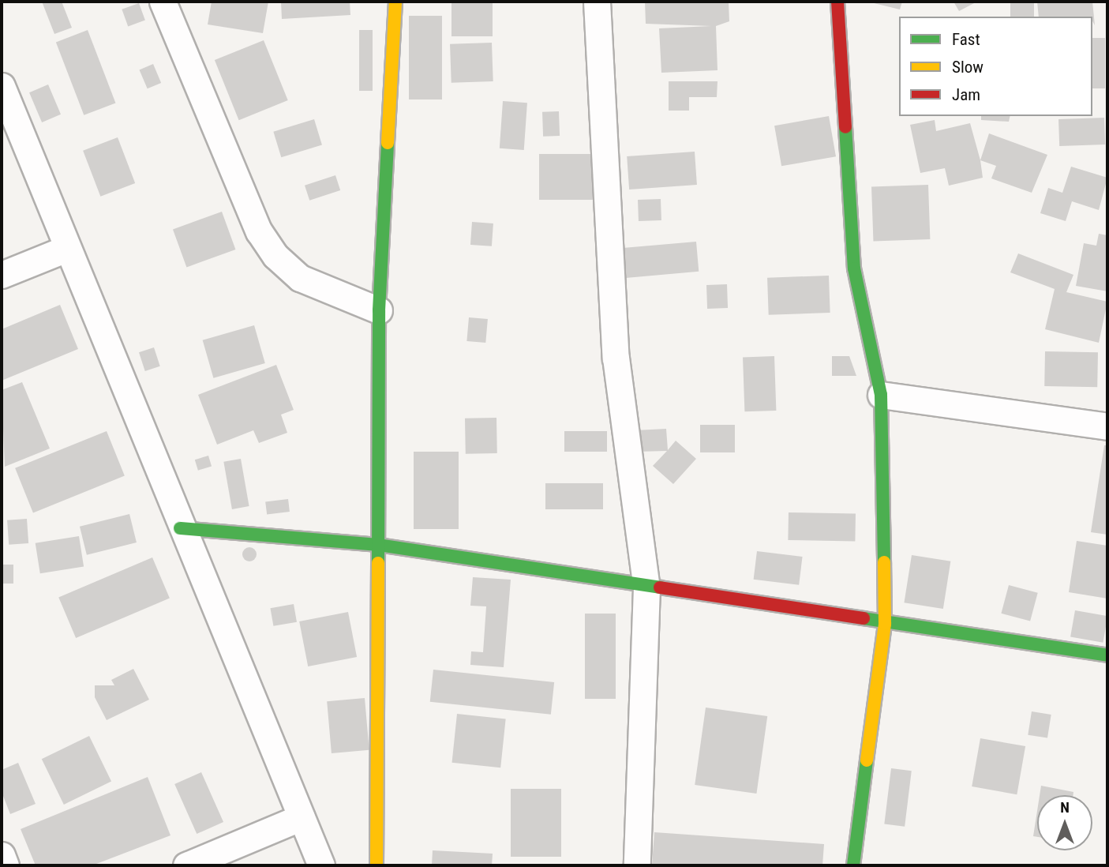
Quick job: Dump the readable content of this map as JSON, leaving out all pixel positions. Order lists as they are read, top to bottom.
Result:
{
  "legend": ["Fast", "Slow", "Jam"],
  "north": "top"
}
